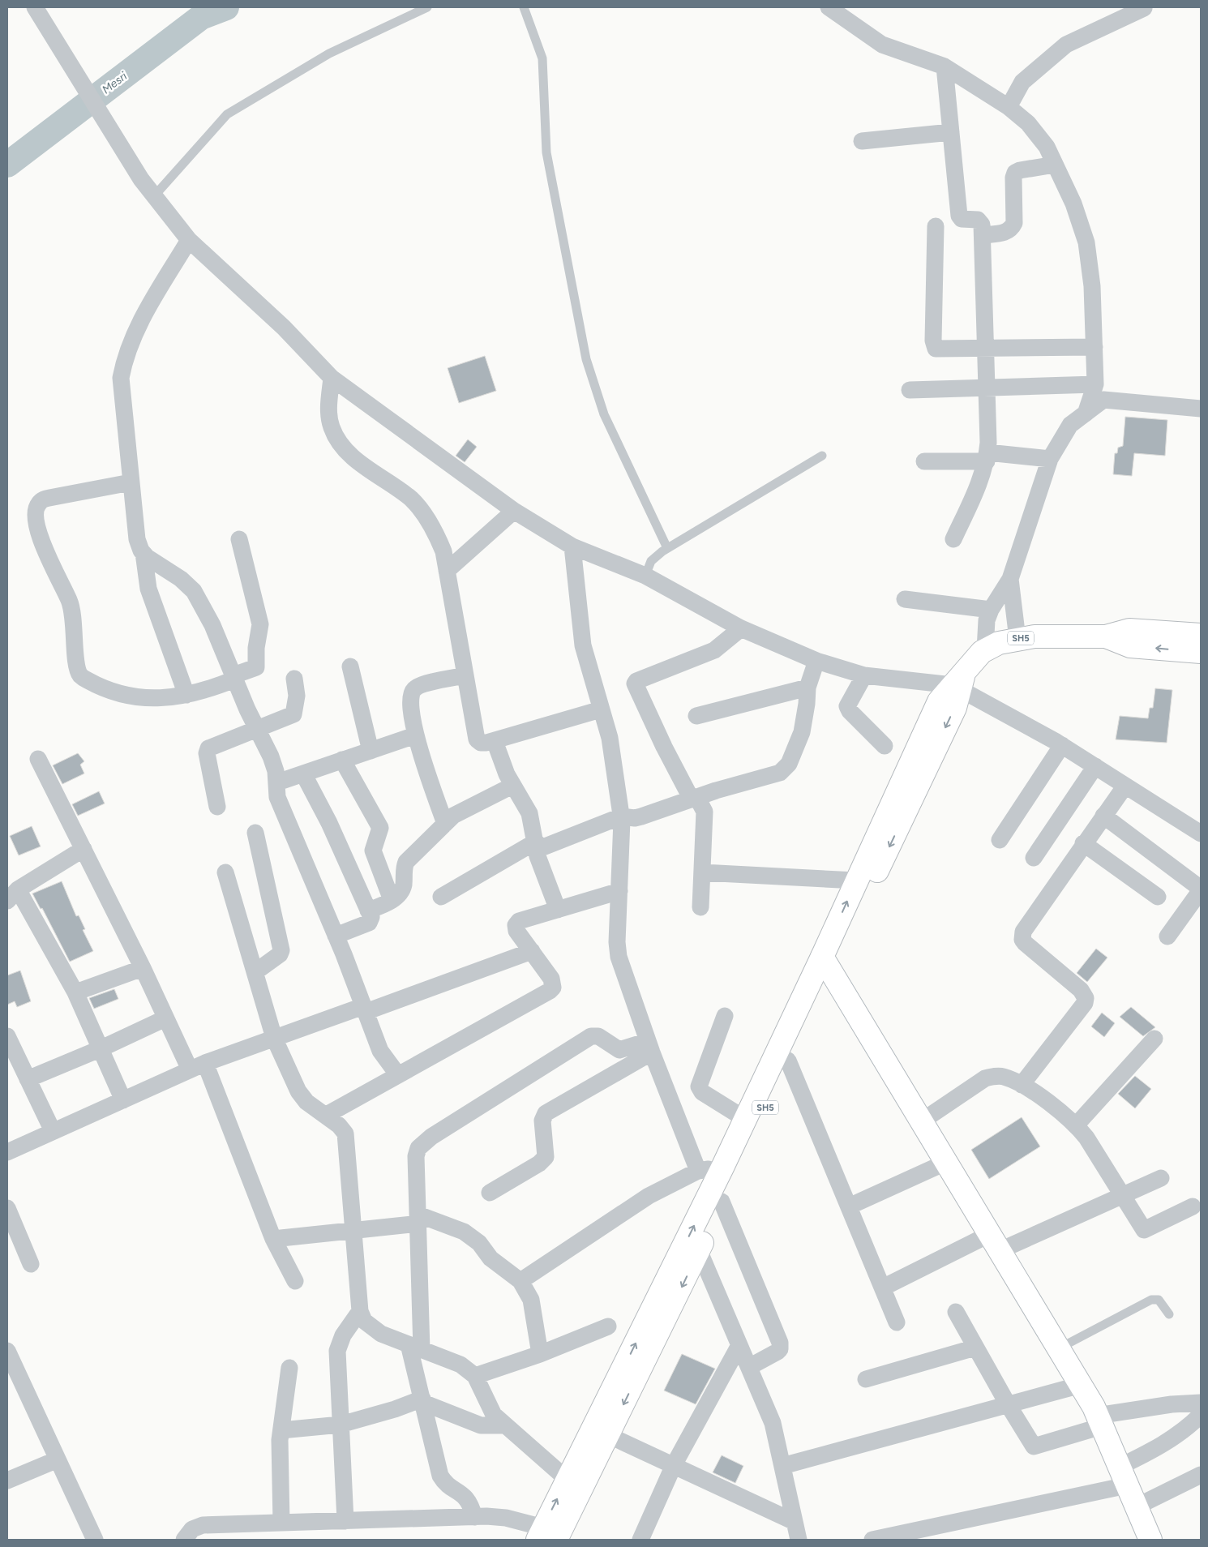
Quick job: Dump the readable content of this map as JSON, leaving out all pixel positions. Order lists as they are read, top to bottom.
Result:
{
  "streets": {
    "main road": ["SH5"]
  },
  "water": ["Mesri"]
}
